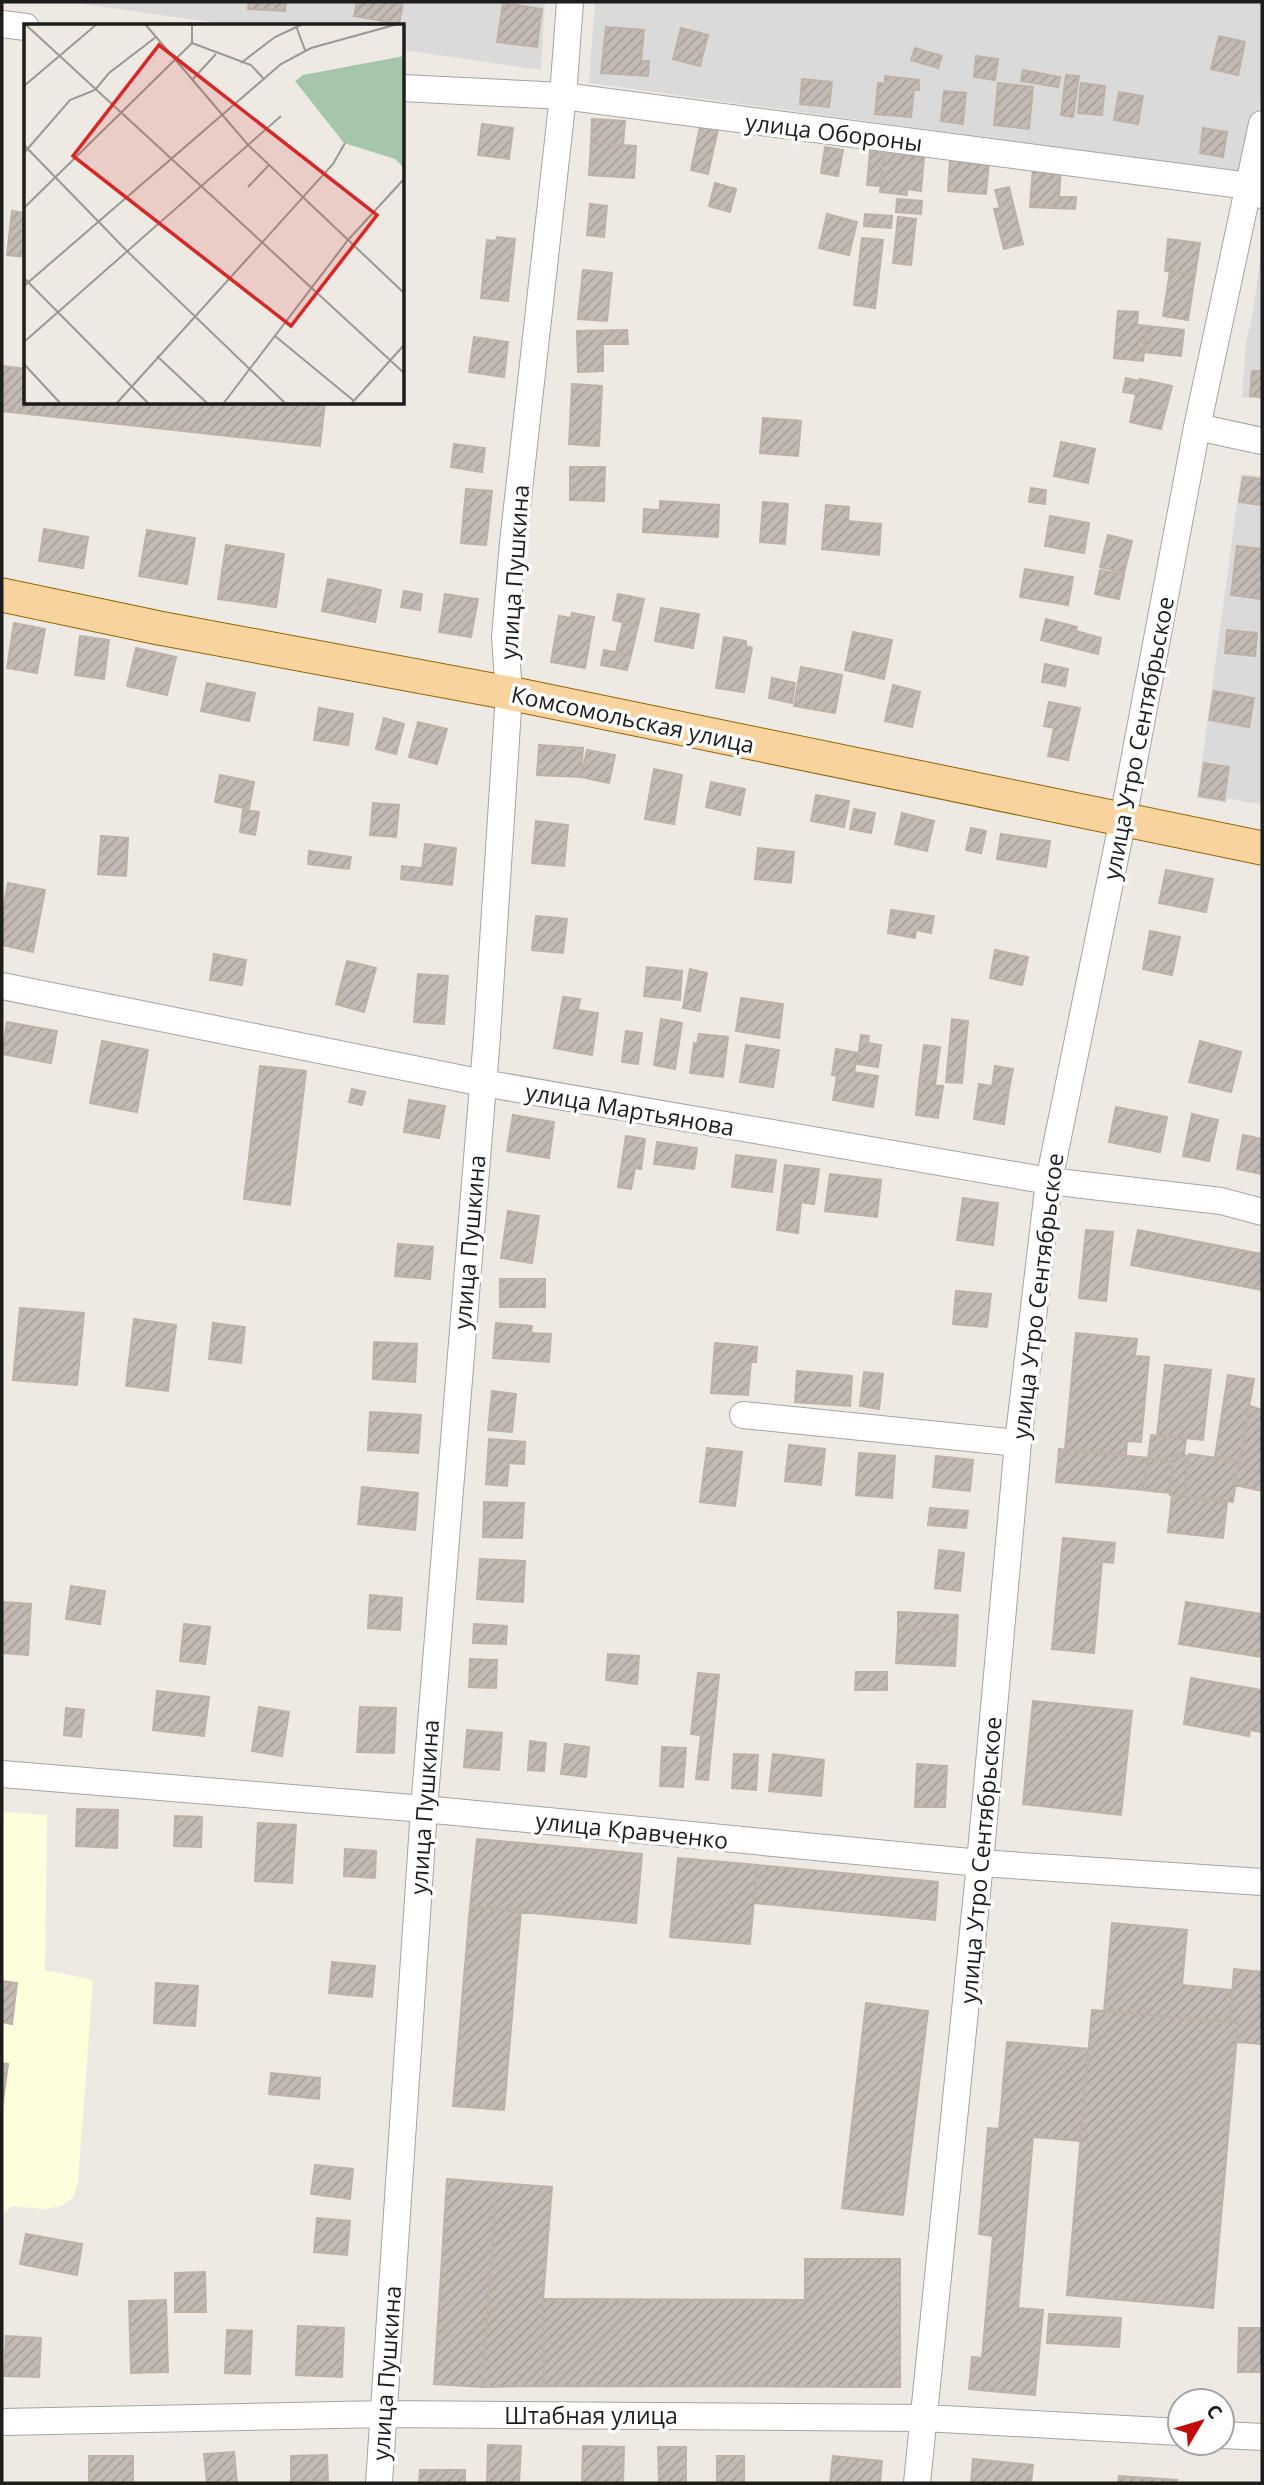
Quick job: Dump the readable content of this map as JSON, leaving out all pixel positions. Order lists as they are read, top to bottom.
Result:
{
  "streets": {
    "main road": ["Комсомольская улица"],
    "street": [
      "улица Обороны",
      "улица Пушкина",
      "улица Утро Сентябрьское",
      "улица Мартьянова",
      "улица Кравченко",
      "Штабная улица"
    ]
  },
  "crossings": [
    ["улица Обороны", "улица Пушкина"],
    ["улица Обороны", "улица Утро Сентябрьское"],
    ["улица Пушкина", "Комсомольская улица"],
    ["улица Пушкина", "улица Мартьянова"],
    ["улица Пушкина", "улица Кравченко"],
    ["улица Пушкина", "Штабная улица"],
    ["Комсомольская улица", "улица Утро Сентябрьское"],
    ["улица Утро Сентябрьское", "улица Мартьянова"],
    ["улица Утро Сентябрьское", "улица Кравченко"],
    ["улица Утро Сентябрьское", "Штабная улица"]
  ],
  "north": "top right"
}
